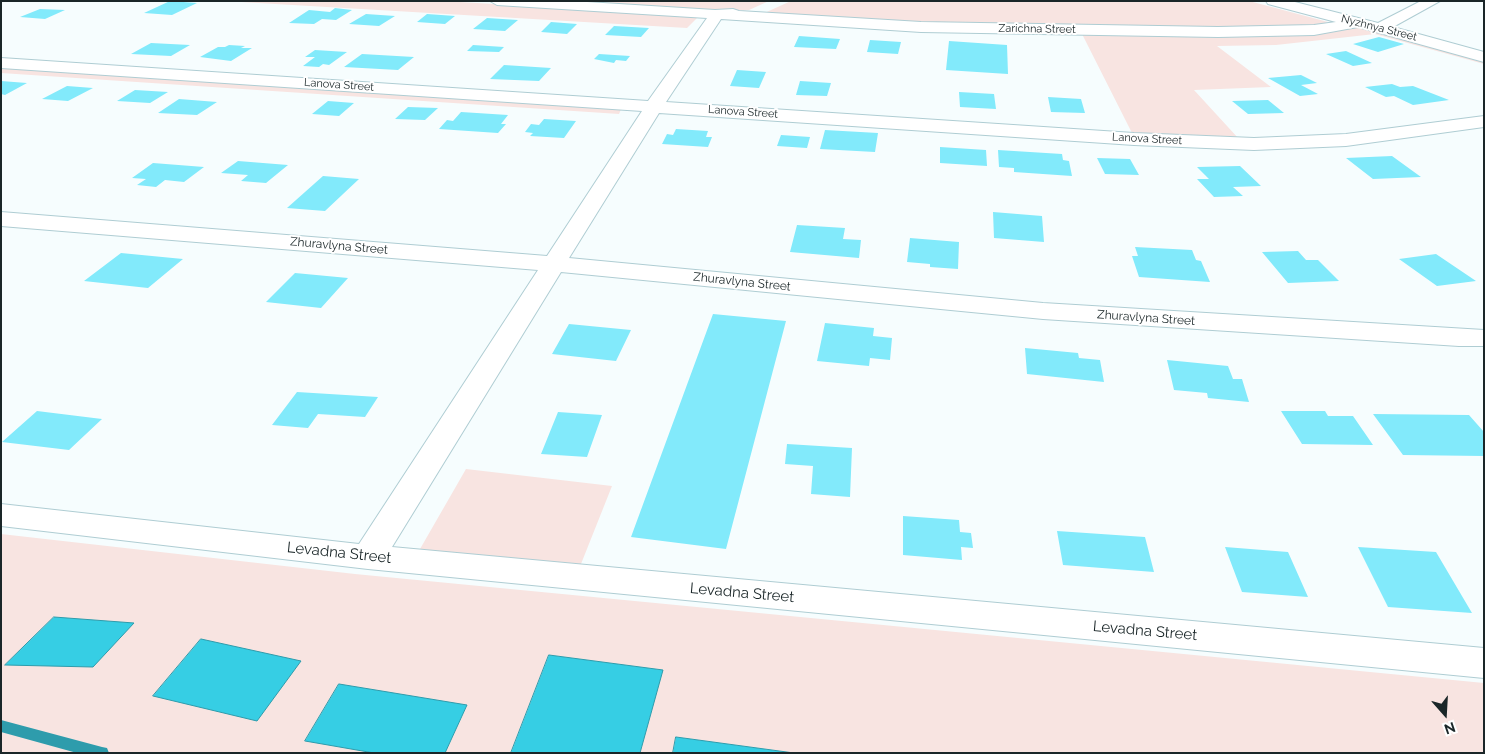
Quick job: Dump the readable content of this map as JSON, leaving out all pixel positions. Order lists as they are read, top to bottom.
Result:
{
  "streets": {
    "street": [
      "Nyzhnya Street",
      "Zarichna Street",
      "Lanova Street",
      "Zhuravlyna Street",
      "Levadna Street"
    ]
  },
  "crossings": [
    ["Nyzhnya Street", "Zarichna Street"]
  ],
  "north": "bottom"
}
